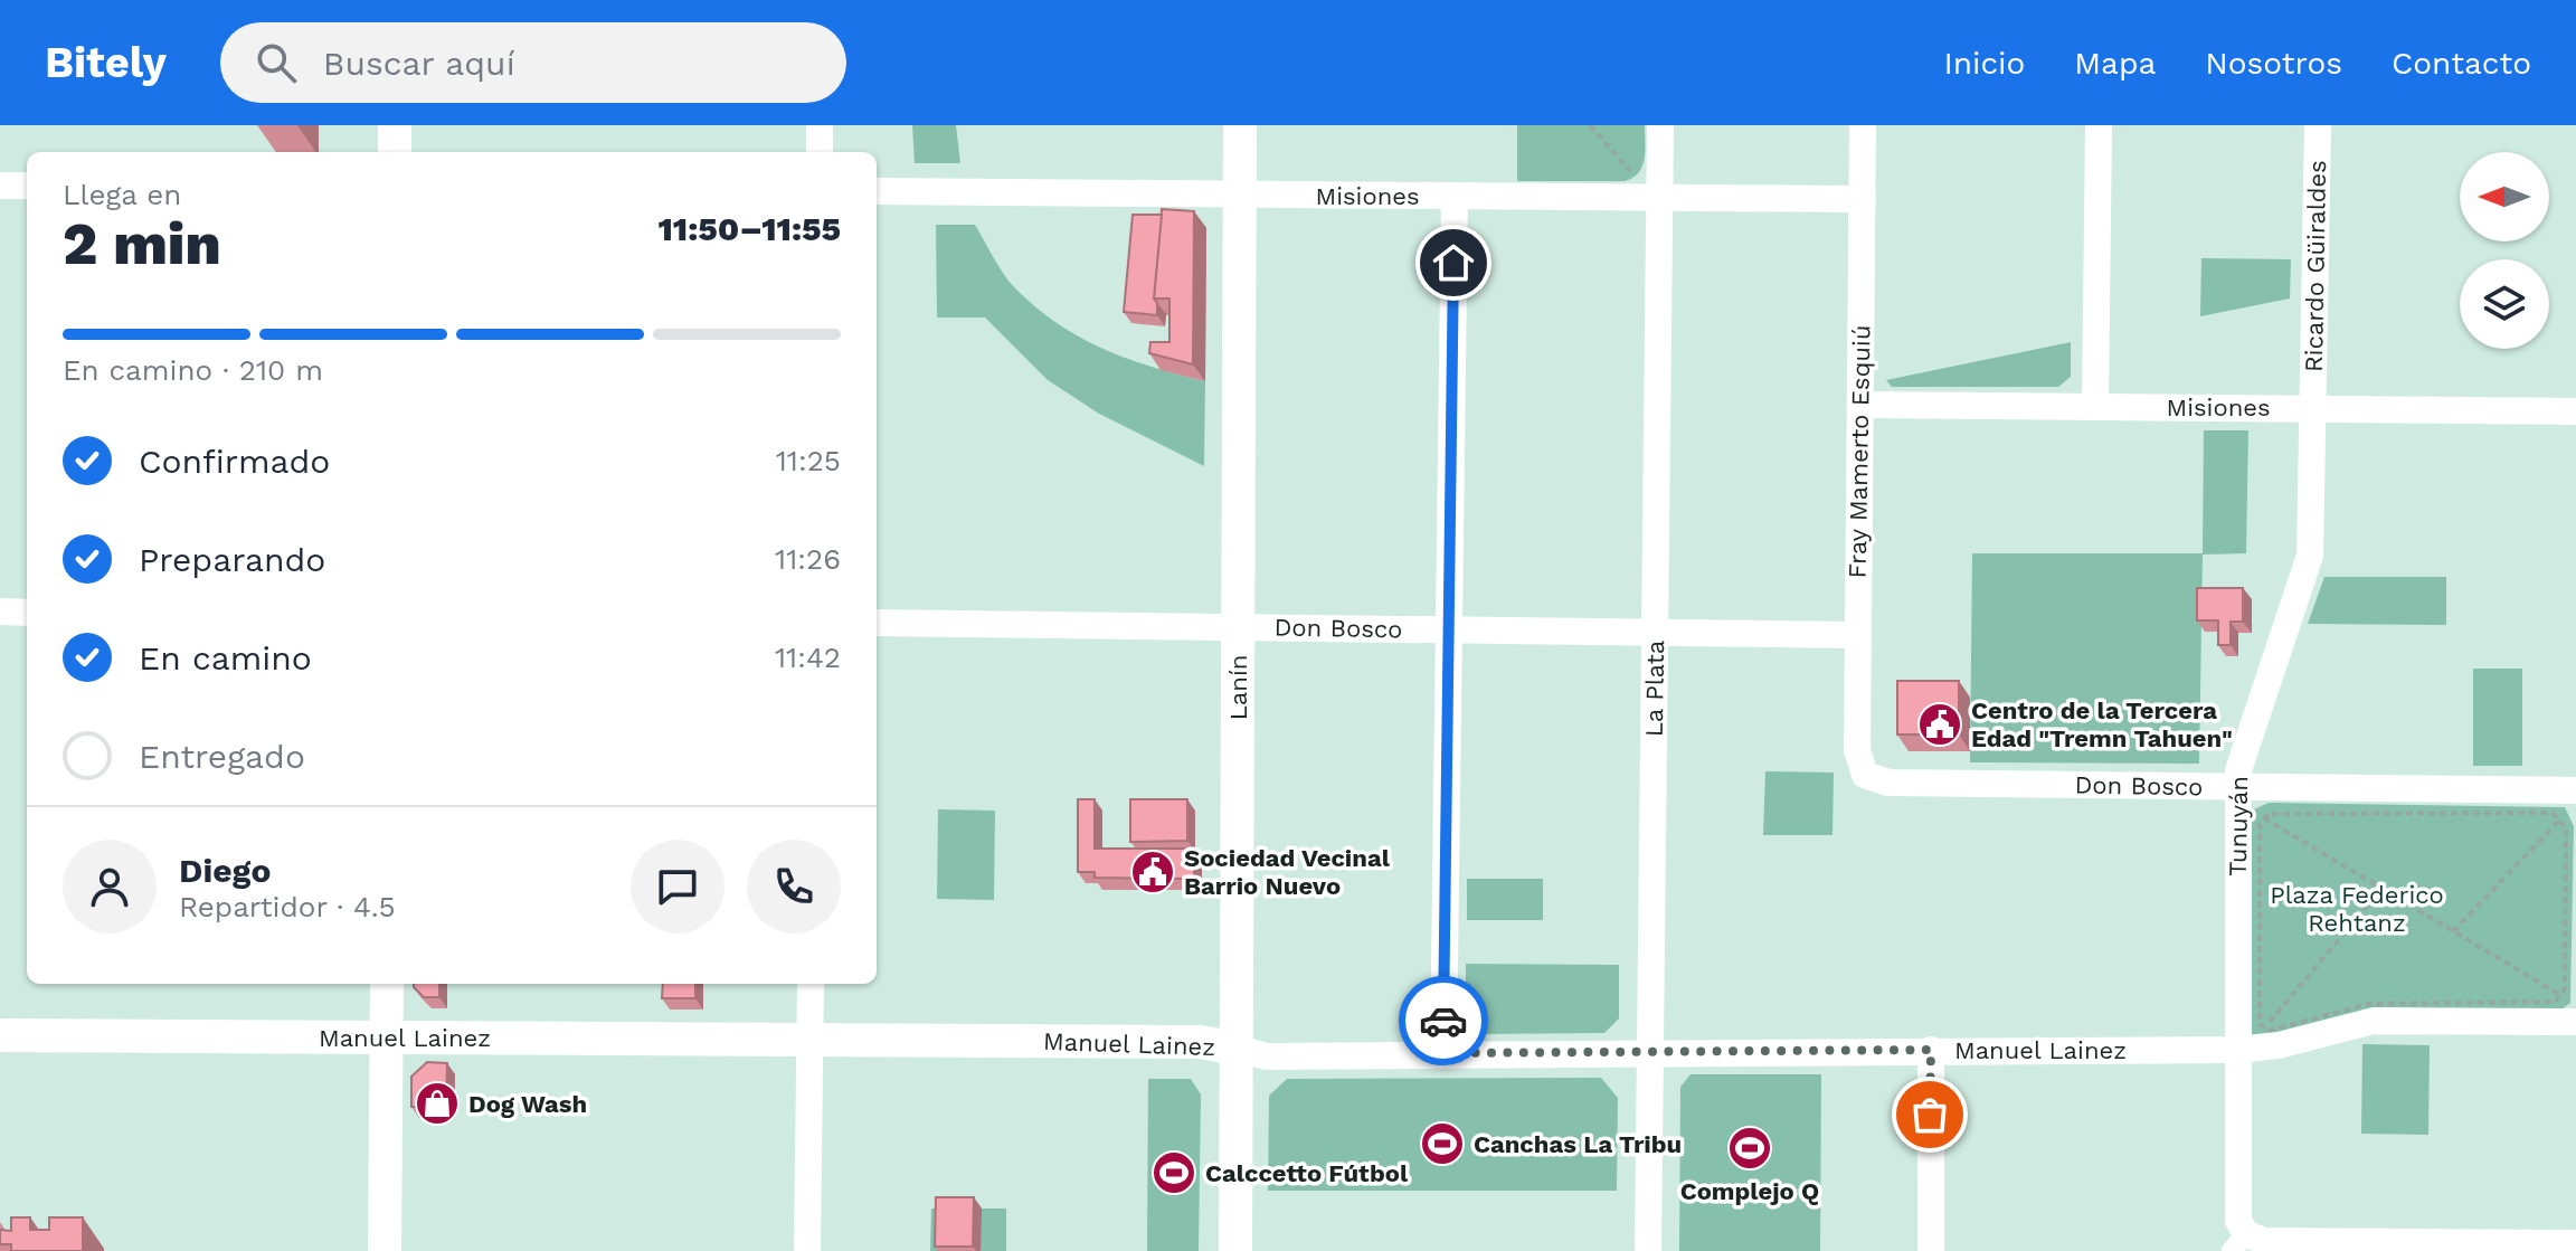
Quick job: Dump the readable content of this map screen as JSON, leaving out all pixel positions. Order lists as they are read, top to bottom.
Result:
{
  "streets": {
    "street": [
      "Misiones",
      "Ricardo Güiraldes",
      "Fray Mamerto Esquiú",
      "Don Bosco",
      "Lanín",
      "La Plata",
      "Tunuyán",
      "Manuel Lainez"
    ]
  },
  "crossings": [
    ["Misiones", "Ricardo Güiraldes"],
    ["Misiones", "Fray Mamerto Esquiú"],
    ["Misiones", "Lanín"],
    ["Misiones", "La Plata"],
    ["Misiones", "Tunuyán"],
    ["Ricardo Güiraldes", "Tunuyán"],
    ["Fray Mamerto Esquiú", "Don Bosco"],
    ["Don Bosco", "Lanín"],
    ["Don Bosco", "La Plata"],
    ["Don Bosco", "Tunuyán"],
    ["Lanín", "Manuel Lainez"],
    ["La Plata", "Manuel Lainez"],
    ["Tunuyán", "Manuel Lainez"]
  ],
  "parks": ["Plaza Federico Rehtanz"],
  "places": {
    "public building": ["Centro de la Tercera Edad \"Tremn Tahuen\"", "Sociedad Vecinal Barrio Nuevo"],
    "shop": ["Dog Wash"],
    "sports": ["Canchas La Tribu", "Complejo Q", "Calccetto Fútbol"]
  },
  "north": "left",
  "page": {
    "header": "Bitely",
    "search": "Buscar aquí",
    "nav": [
      "Inicio",
      "Mapa",
      "Nosotros",
      "Contacto"
    ],
    "heading": ["2 min", "Llega en", "11:50–11:55"],
    "panel": ["Diego", "Repartidor · 4.5"],
    "bar": "En camino · 210 m",
    "list": [
      ["Confirmado", "11:25"],
      ["Preparando", "11:26"],
      ["En camino", "11:42"],
      "Entregado"
    ]
  }
}
